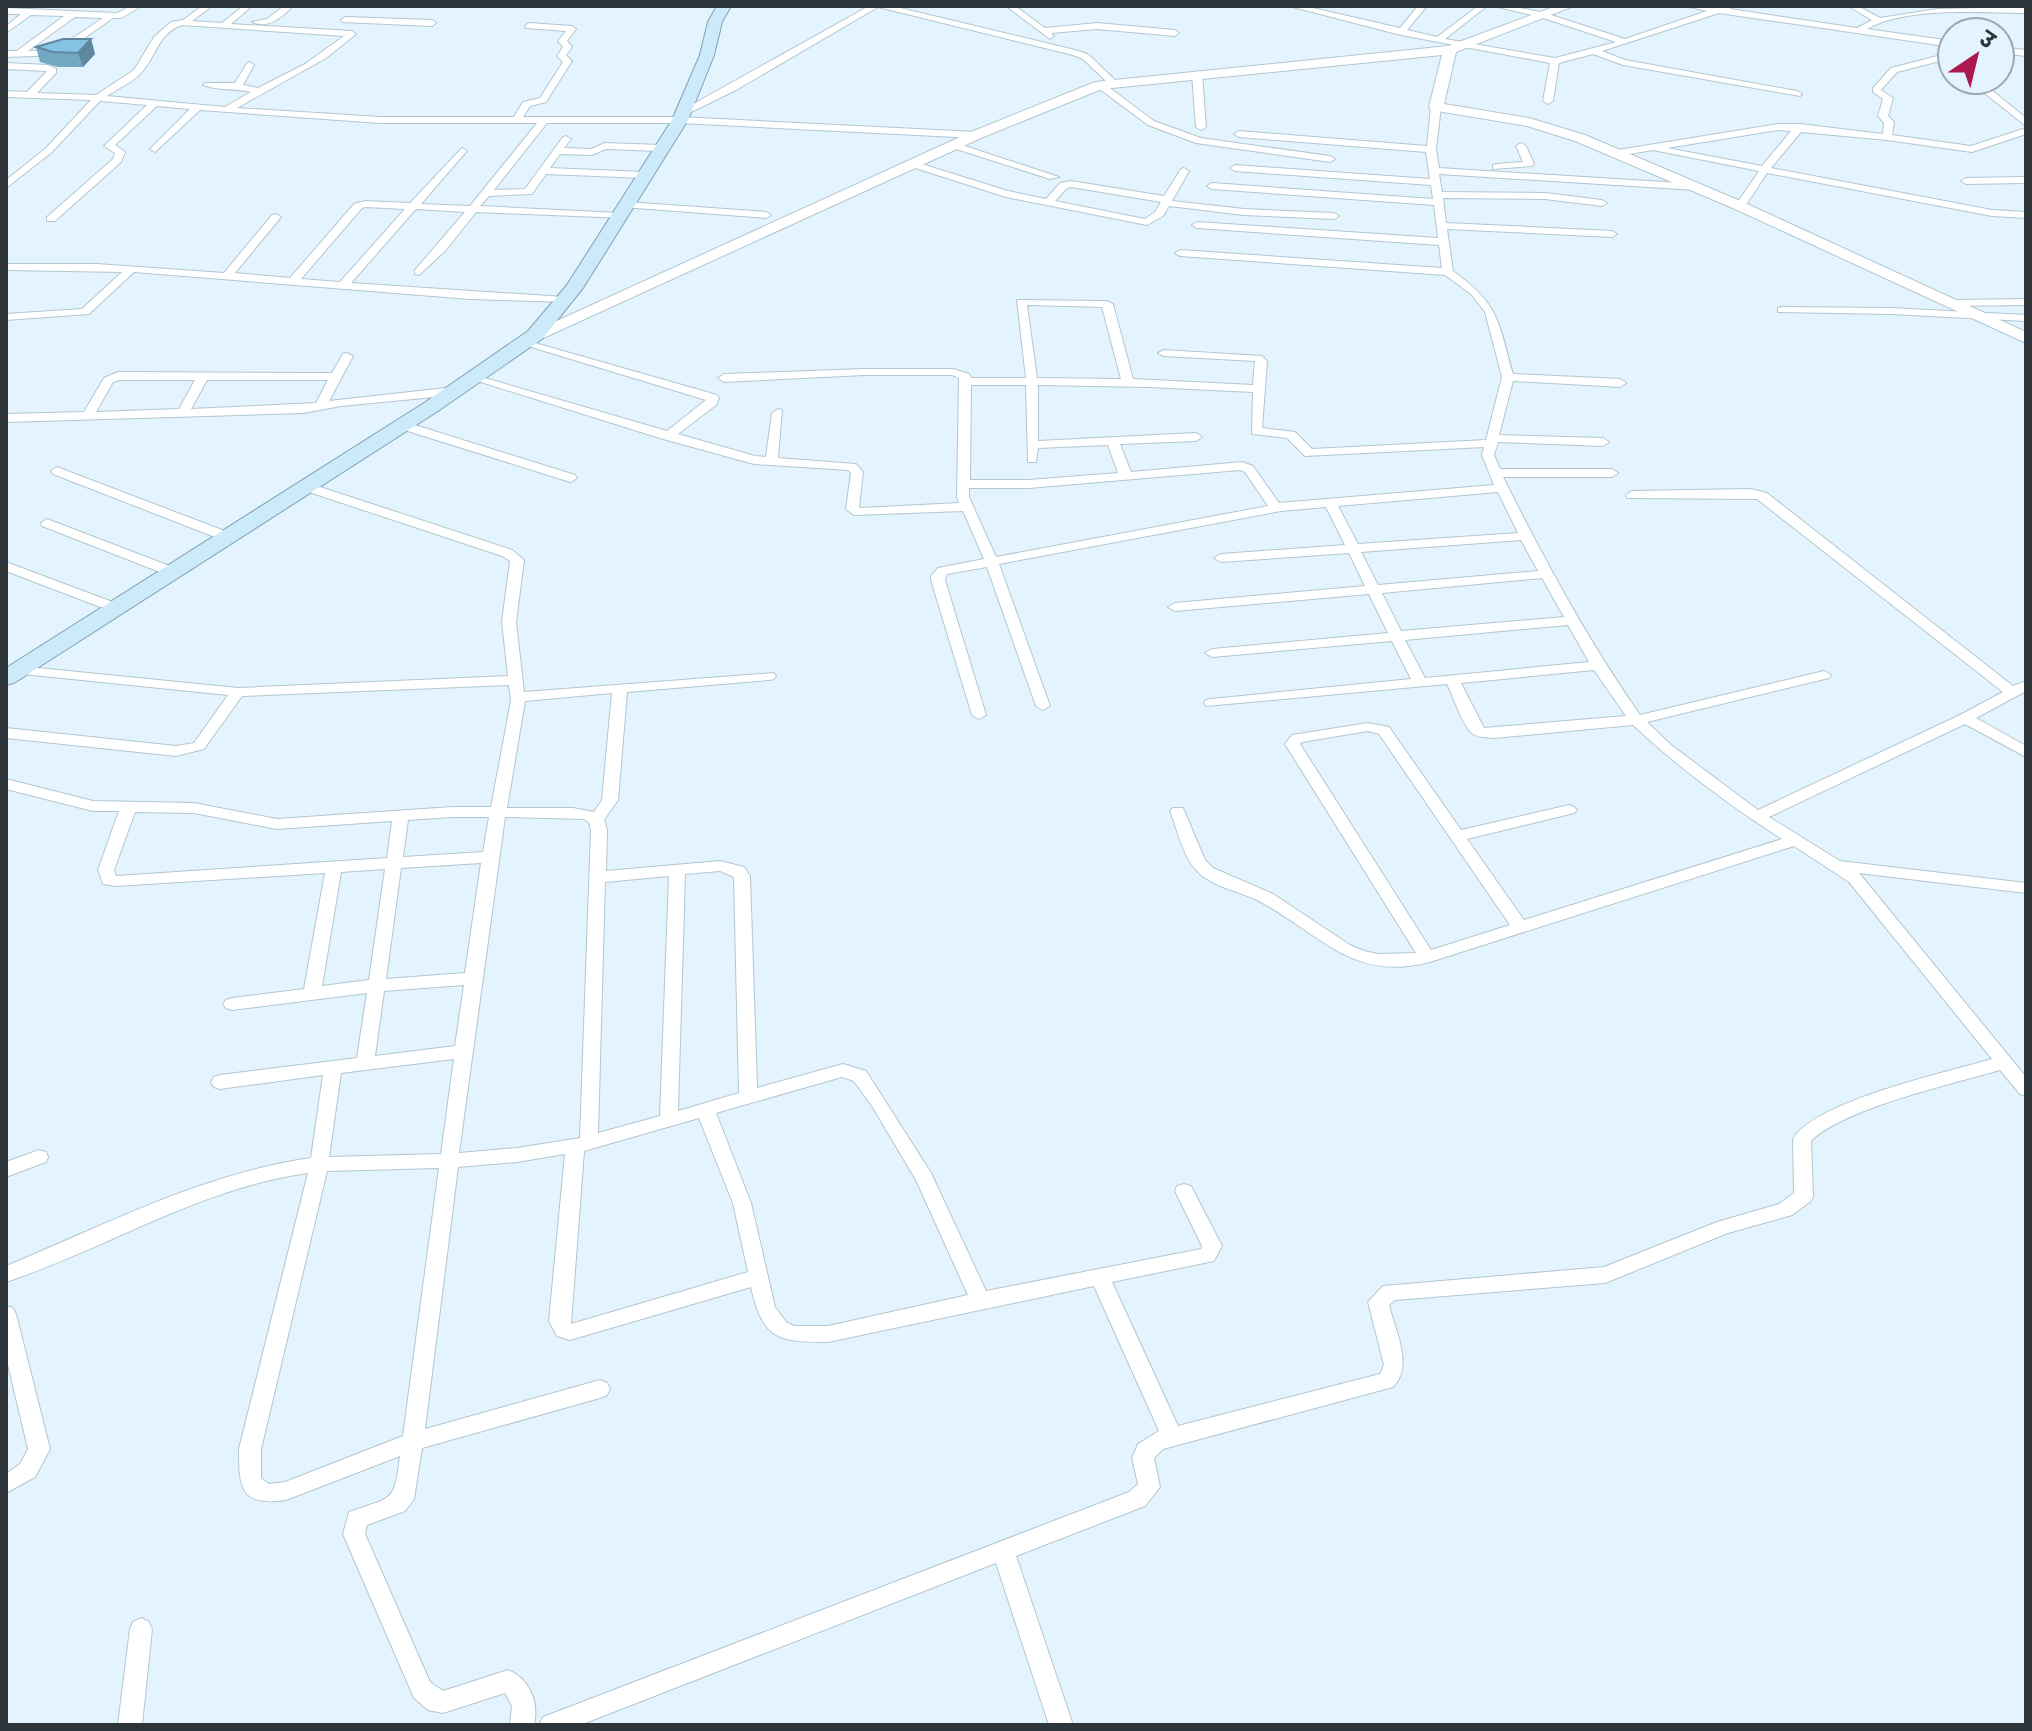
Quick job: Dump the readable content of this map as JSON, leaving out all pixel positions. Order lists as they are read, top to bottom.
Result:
{
  "north": "top right"
}
